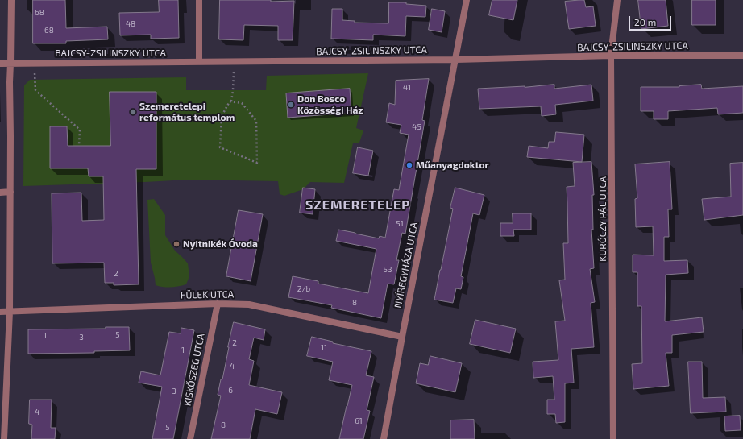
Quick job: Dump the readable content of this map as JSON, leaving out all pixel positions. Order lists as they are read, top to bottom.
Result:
{
  "streets": {
    "street": [
      "BAJCSY-ZSILINSZKY UTCA",
      "KURÓCZY PÁL UTCA",
      "NYÍREGYHÁZA UTCA",
      "FÜLEK UTCA",
      "KISKŐSZEG UTCA"
    ]
  },
  "crossings": [
    ["BAJCSY-ZSILINSZKY UTCA", "KURÓCZY PÁL UTCA"],
    ["BAJCSY-ZSILINSZKY UTCA", "NYÍREGYHÁZA UTCA"],
    ["NYÍREGYHÁZA UTCA", "FÜLEK UTCA"],
    ["FÜLEK UTCA", "KISKŐSZEG UTCA"]
  ],
  "districts": ["SZEMERETELEP"],
  "places": [
    "Don Bosco Közösségi Ház",
    "Szemeretelepi református templom",
    "Műanyagdoktor",
    "Nyitnikék Óvoda"
  ],
  "house_numbers": [
    "68",
    "48",
    "68",
    "41",
    "45",
    "51",
    "53",
    "2",
    "2/b",
    "8",
    "5",
    "1",
    "3",
    "2",
    "11",
    "1",
    "4",
    "6",
    "3",
    "4",
    "61",
    "8",
    "5"
  ],
  "scale_bar": "20 m"
}
